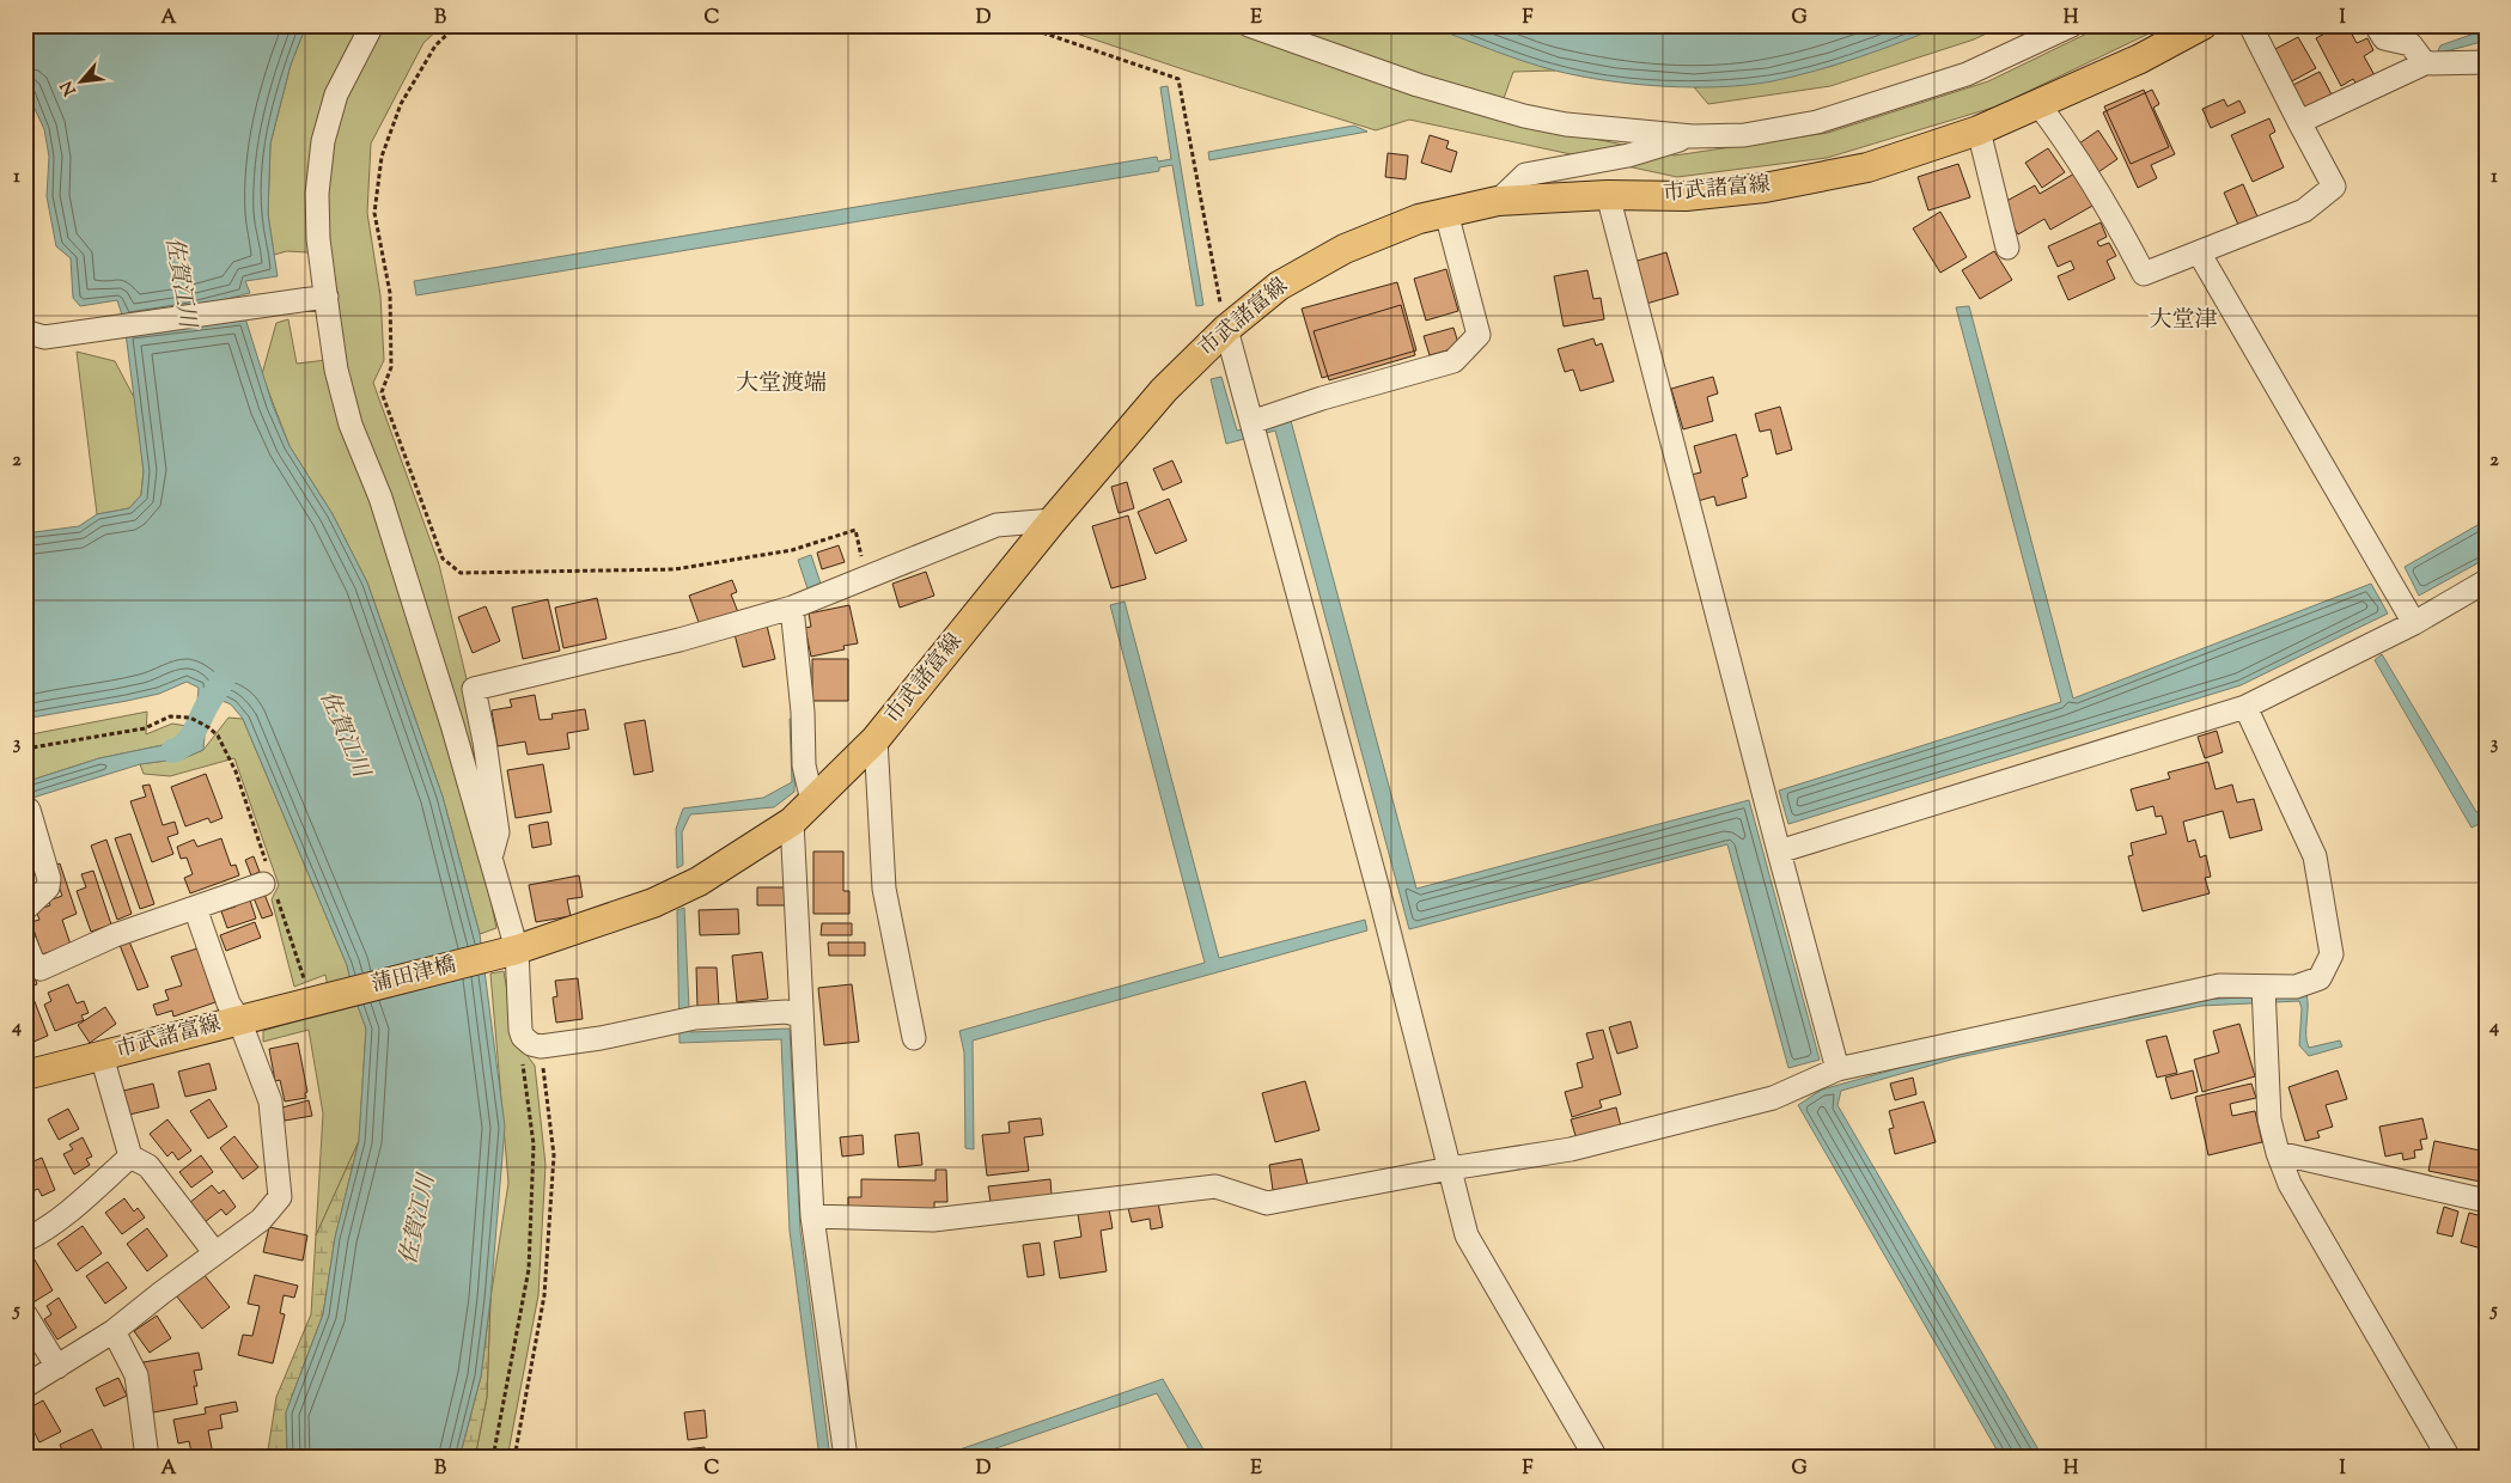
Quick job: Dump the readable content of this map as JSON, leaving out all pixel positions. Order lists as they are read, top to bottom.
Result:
{
  "streets": {
    "main road": ["市武諸富線", "蒲田津橋"]
  },
  "crossings": [
    ["市武諸富線", "蒲田津橋"]
  ],
  "districts": ["大堂津", "大堂渡端"],
  "water": ["佐賀江川"],
  "north": "bottom left",
  "grid": {
    "columns": [
      "A",
      "B",
      "C",
      "D",
      "E",
      "F",
      "G",
      "H",
      "I"
    ],
    "rows": [
      "1",
      "2",
      "3",
      "4",
      "5"
    ]
  }
}
